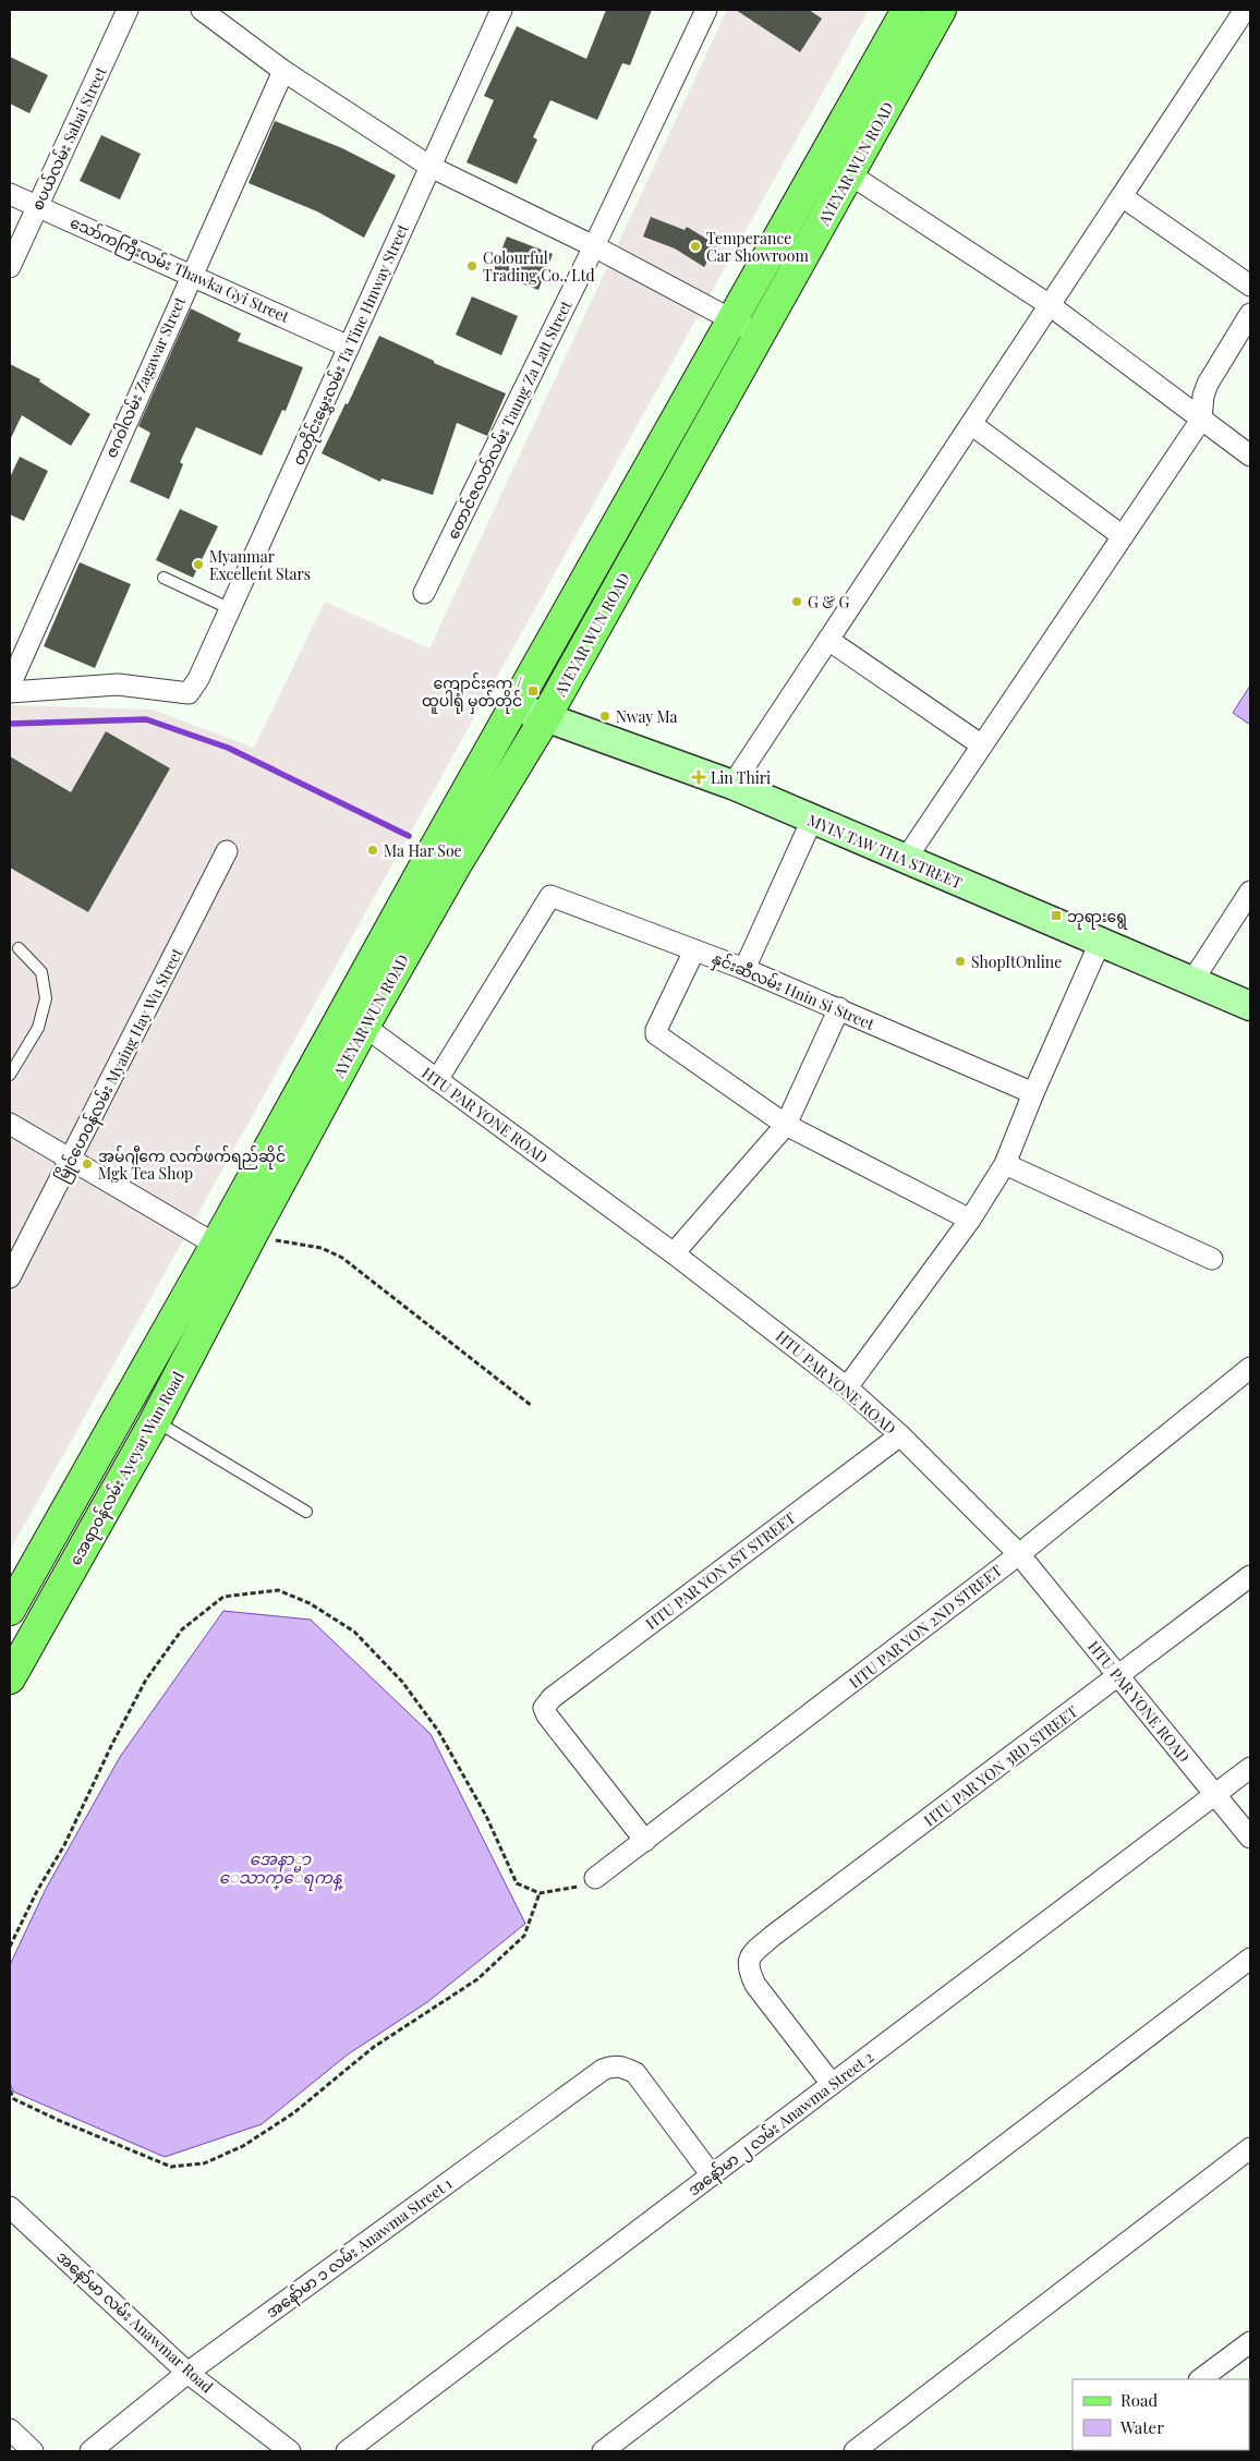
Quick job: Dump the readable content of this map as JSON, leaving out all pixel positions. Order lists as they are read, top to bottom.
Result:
{
  "streets": {
    "main road": ["AYEYAR WUN ROAD", "MYIN TAW THA STREET", "အေရာဝန်လမ်း Ayeyar Wun Road"],
    "street": [
      "စပယ်လမ်း Sabai Street",
      "သော်ကကြီးလမ်း Thawka Gyi Street",
      "တတိုင်းမွှေးလမ်း Ta Tine Hmway Street",
      "ဇဂဝါလမ်း Zagawar Street",
      "တောင်ဇလတ်လမ်း Taung Za Latt Street",
      "နှင်းဆီလမ်း Hnin Si Street",
      "မြိုင်ဟေဝန်လမ်း Myaing Hay Wu Street",
      "HTU PAR YONE ROAD",
      "HTU PAR YON 1ST STREET",
      "HTU PAR YON 2ND STREET",
      "HTU PAR YON 3RD STREET",
      "အနော်မာ ၂ လမ်း Anawma Street 2",
      "အနော်မာ ၁ လမ်း Anawma Street 1",
      "အနော်မာ လမ်း Anawmar Road"
    ]
  },
  "crossings": [
    ["စပယ်လမ်း Sabai Street", "သော်ကကြီးလမ်း Thawka Gyi Street"],
    ["AYEYAR WUN ROAD", "MYIN TAW THA STREET"],
    ["AYEYAR WUN ROAD", "HTU PAR YONE ROAD"],
    ["AYEYAR WUN ROAD", "အေရာဝန်လမ်း Ayeyar Wun Road"],
    ["သော်ကကြီးလမ်း Thawka Gyi Street", "တတိုင်းမွှေးလမ်း Ta Tine Hmway Street"],
    ["သော်ကကြီးလမ်း Thawka Gyi Street", "ဇဂဝါလမ်း Zagawar Street"],
    ["နှင်းဆီလမ်း Hnin Si Street", "HTU PAR YONE ROAD"],
    ["HTU PAR YONE ROAD", "HTU PAR YON 1ST STREET"],
    ["HTU PAR YONE ROAD", "HTU PAR YON 2ND STREET"],
    ["HTU PAR YONE ROAD", "HTU PAR YON 3RD STREET"],
    ["HTU PAR YONE ROAD", "အနော်မာ ၂ လမ်း Anawma Street 2"],
    ["HTU PAR YON 1ST STREET", "HTU PAR YON 2ND STREET"],
    ["HTU PAR YON 3RD STREET", "အနော်မာ ၂ လမ်း Anawma Street 2"],
    ["အနော်မာ ၂ လမ်း Anawma Street 2", "အနော်မာ ၁ လမ်း Anawma Street 1"],
    ["အနော်မာ ၁ လမ်း Anawma Street 1", "အနော်မာ လမ်း Anawmar Road"]
  ],
  "water": ["အေနာ္မာ ေသာက္ေရကန္"],
  "places": {
    "other": [
      "Temperance Car Showroom",
      "Colourful Trading Co., Ltd",
      "Myanmar Excellent Stars",
      "G & G",
      "Nway Ma",
      "Ma Har Soe",
      "ShopItOnline",
      "အမ်ဂျီကေ လက်ဖက်ရည်ဆိုင် Mgk Tea Shop"
    ],
    "transit": ["ကျောင်းကွေ့ / ထူပါရုံ မှတ်တိုင်", "ဘုရားရွေ"],
    "health": ["Lin Thiri"]
  },
  "legend": ["Road", "Water"]
}
